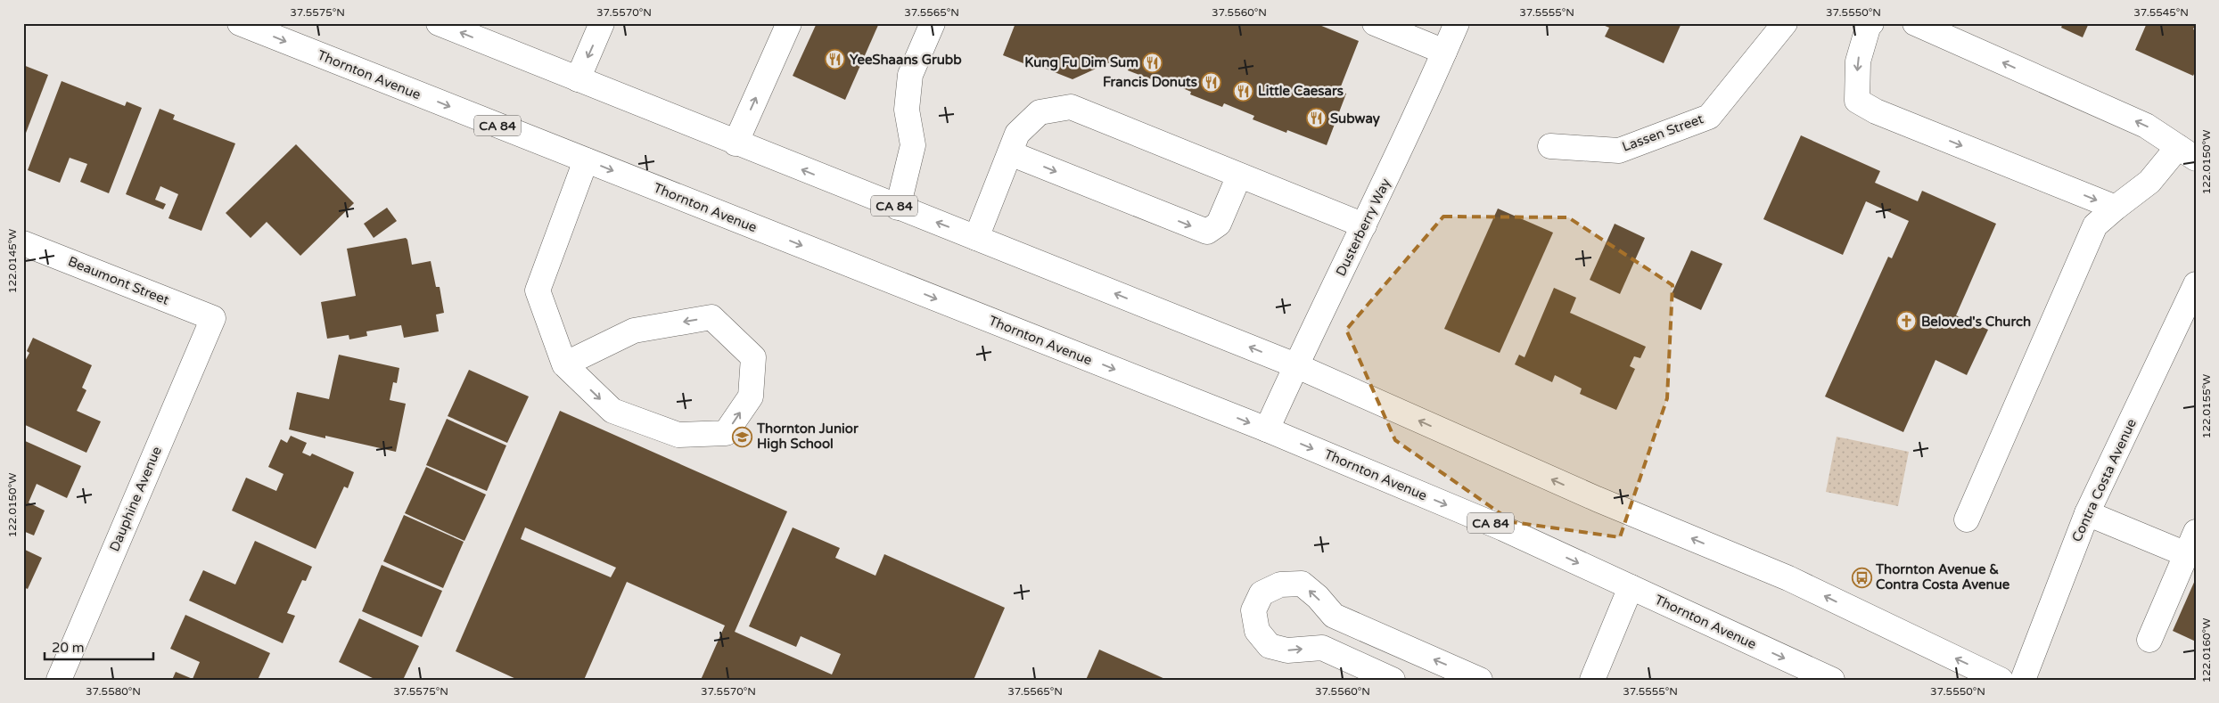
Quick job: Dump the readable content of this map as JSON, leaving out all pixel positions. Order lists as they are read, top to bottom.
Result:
{
  "streets": {
    "main road": [
      "Thornton Avenue",
      "CA 84",
      "Lassen Street",
      "Dusterberry Way",
      "Beaumont Street",
      "Contra Costa Avenue",
      "Dauphine Avenue"
    ]
  },
  "crossings": [
    ["Thornton Avenue", "Dusterberry Way"],
    ["CA 84", "Dusterberry Way"],
    ["Beaumont Street", "Dauphine Avenue"]
  ],
  "places": {
    "restaurant": [
      "YeeShaans Grubb",
      "Kung Fu Dim Sum",
      "Francis Donuts",
      "Little Caesars",
      "Subway"
    ],
    "church": ["Beloved's Church"],
    "school or university": ["Thornton Junior High School"],
    "bus stop": ["Thornton Avenue & Contra Costa Avenue"]
  },
  "scale_bar": "20 m",
  "coordinates": [
    "37.5575°N",
    "37.5570°N",
    "37.5565°N",
    "37.5560°N",
    "37.5555°N",
    "37.5550°N",
    "37.5545°N",
    "122.0150°W",
    "122.0145°W",
    "122.0155°W",
    "122.0160°W",
    "37.5580°N"
  ]
}
